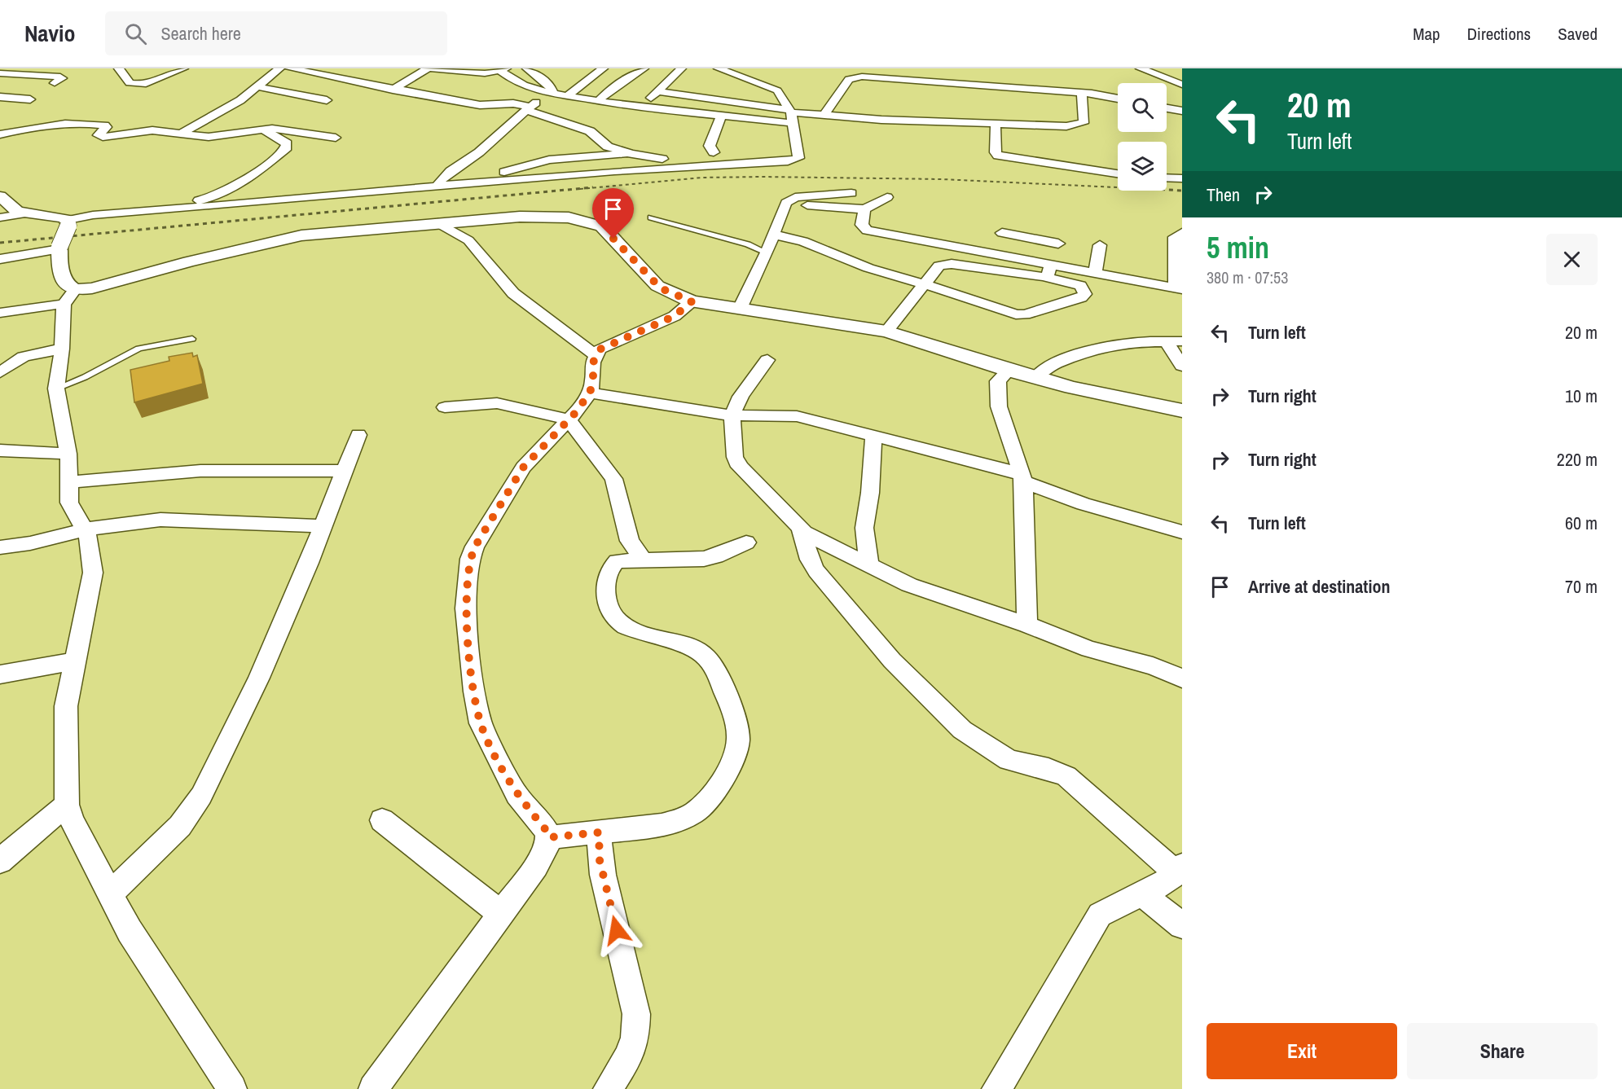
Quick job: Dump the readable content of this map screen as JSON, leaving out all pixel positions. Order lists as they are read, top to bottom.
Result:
{
  "page": {
    "header": "Navio",
    "search": "Search here",
    "nav": ["Map", "Directions", "Saved"],
    "turn": ["20 m", "Turn left"],
    "then": "Then",
    "heading": ["5 min", "380 m · 07:53"],
    "list": [
      {
        "name": "Turn left",
        "value": "20 m"
      },
      {
        "name": "Turn right",
        "value": "10 m"
      },
      {
        "name": "Turn right",
        "value": "220 m"
      },
      {
        "name": "Turn left",
        "value": "60 m"
      },
      {
        "name": "Arrive at destination",
        "value": "70 m"
      }
    ],
    "buttons": ["Exit", "Share"]
  }
}
